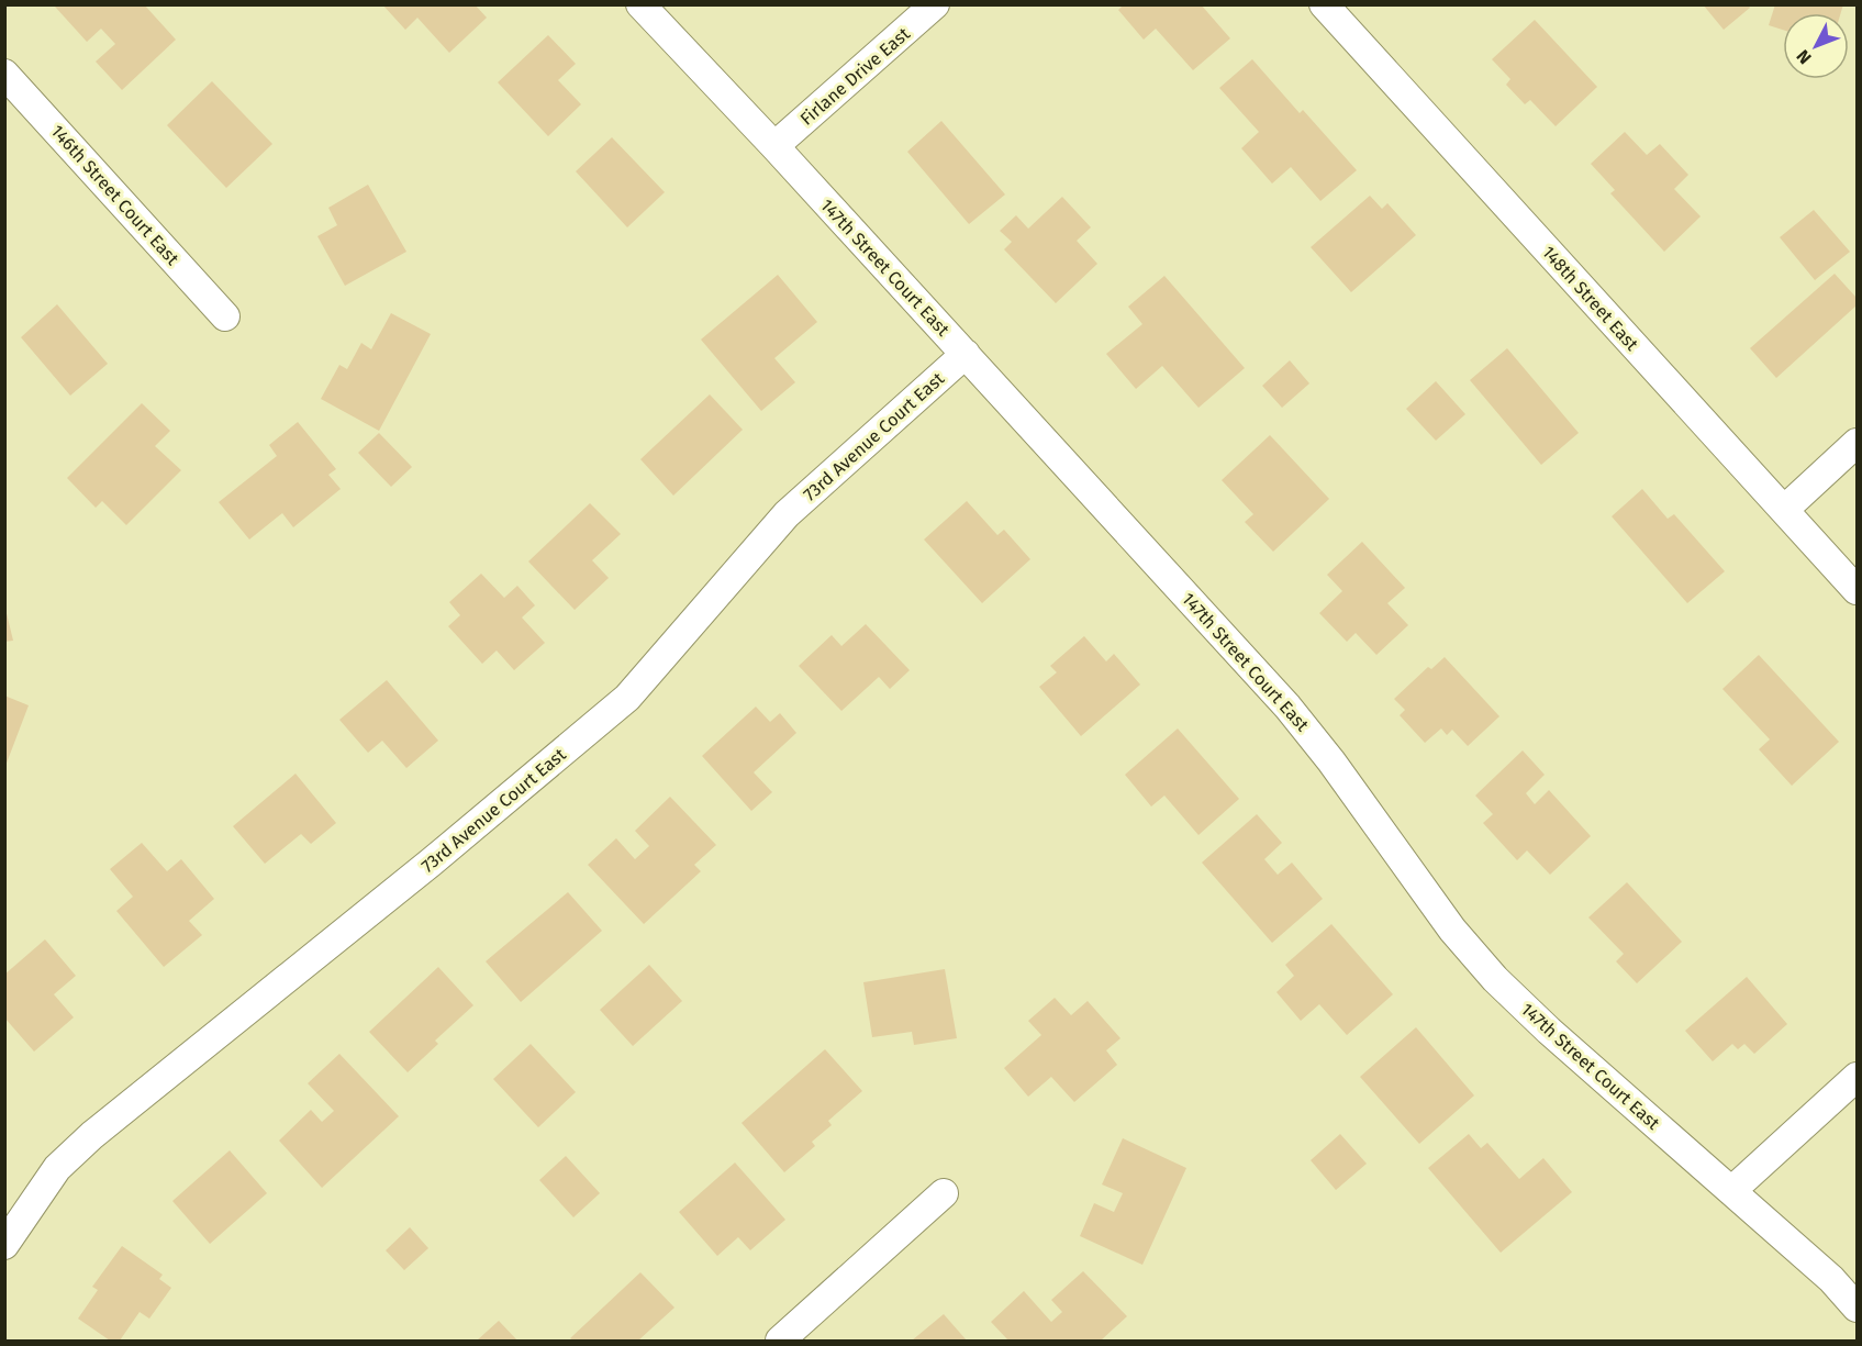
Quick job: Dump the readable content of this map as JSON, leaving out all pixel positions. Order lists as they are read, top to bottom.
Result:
{
  "streets": {
    "street": [
      "Firlane Drive East",
      "146th Street Court East",
      "147th Street Court East",
      "148th Street East",
      "73rd Avenue Court East"
    ]
  },
  "crossings": [
    ["Firlane Drive East", "147th Street Court East"],
    ["147th Street Court East", "73rd Avenue Court East"]
  ],
  "north": "bottom left"
}
